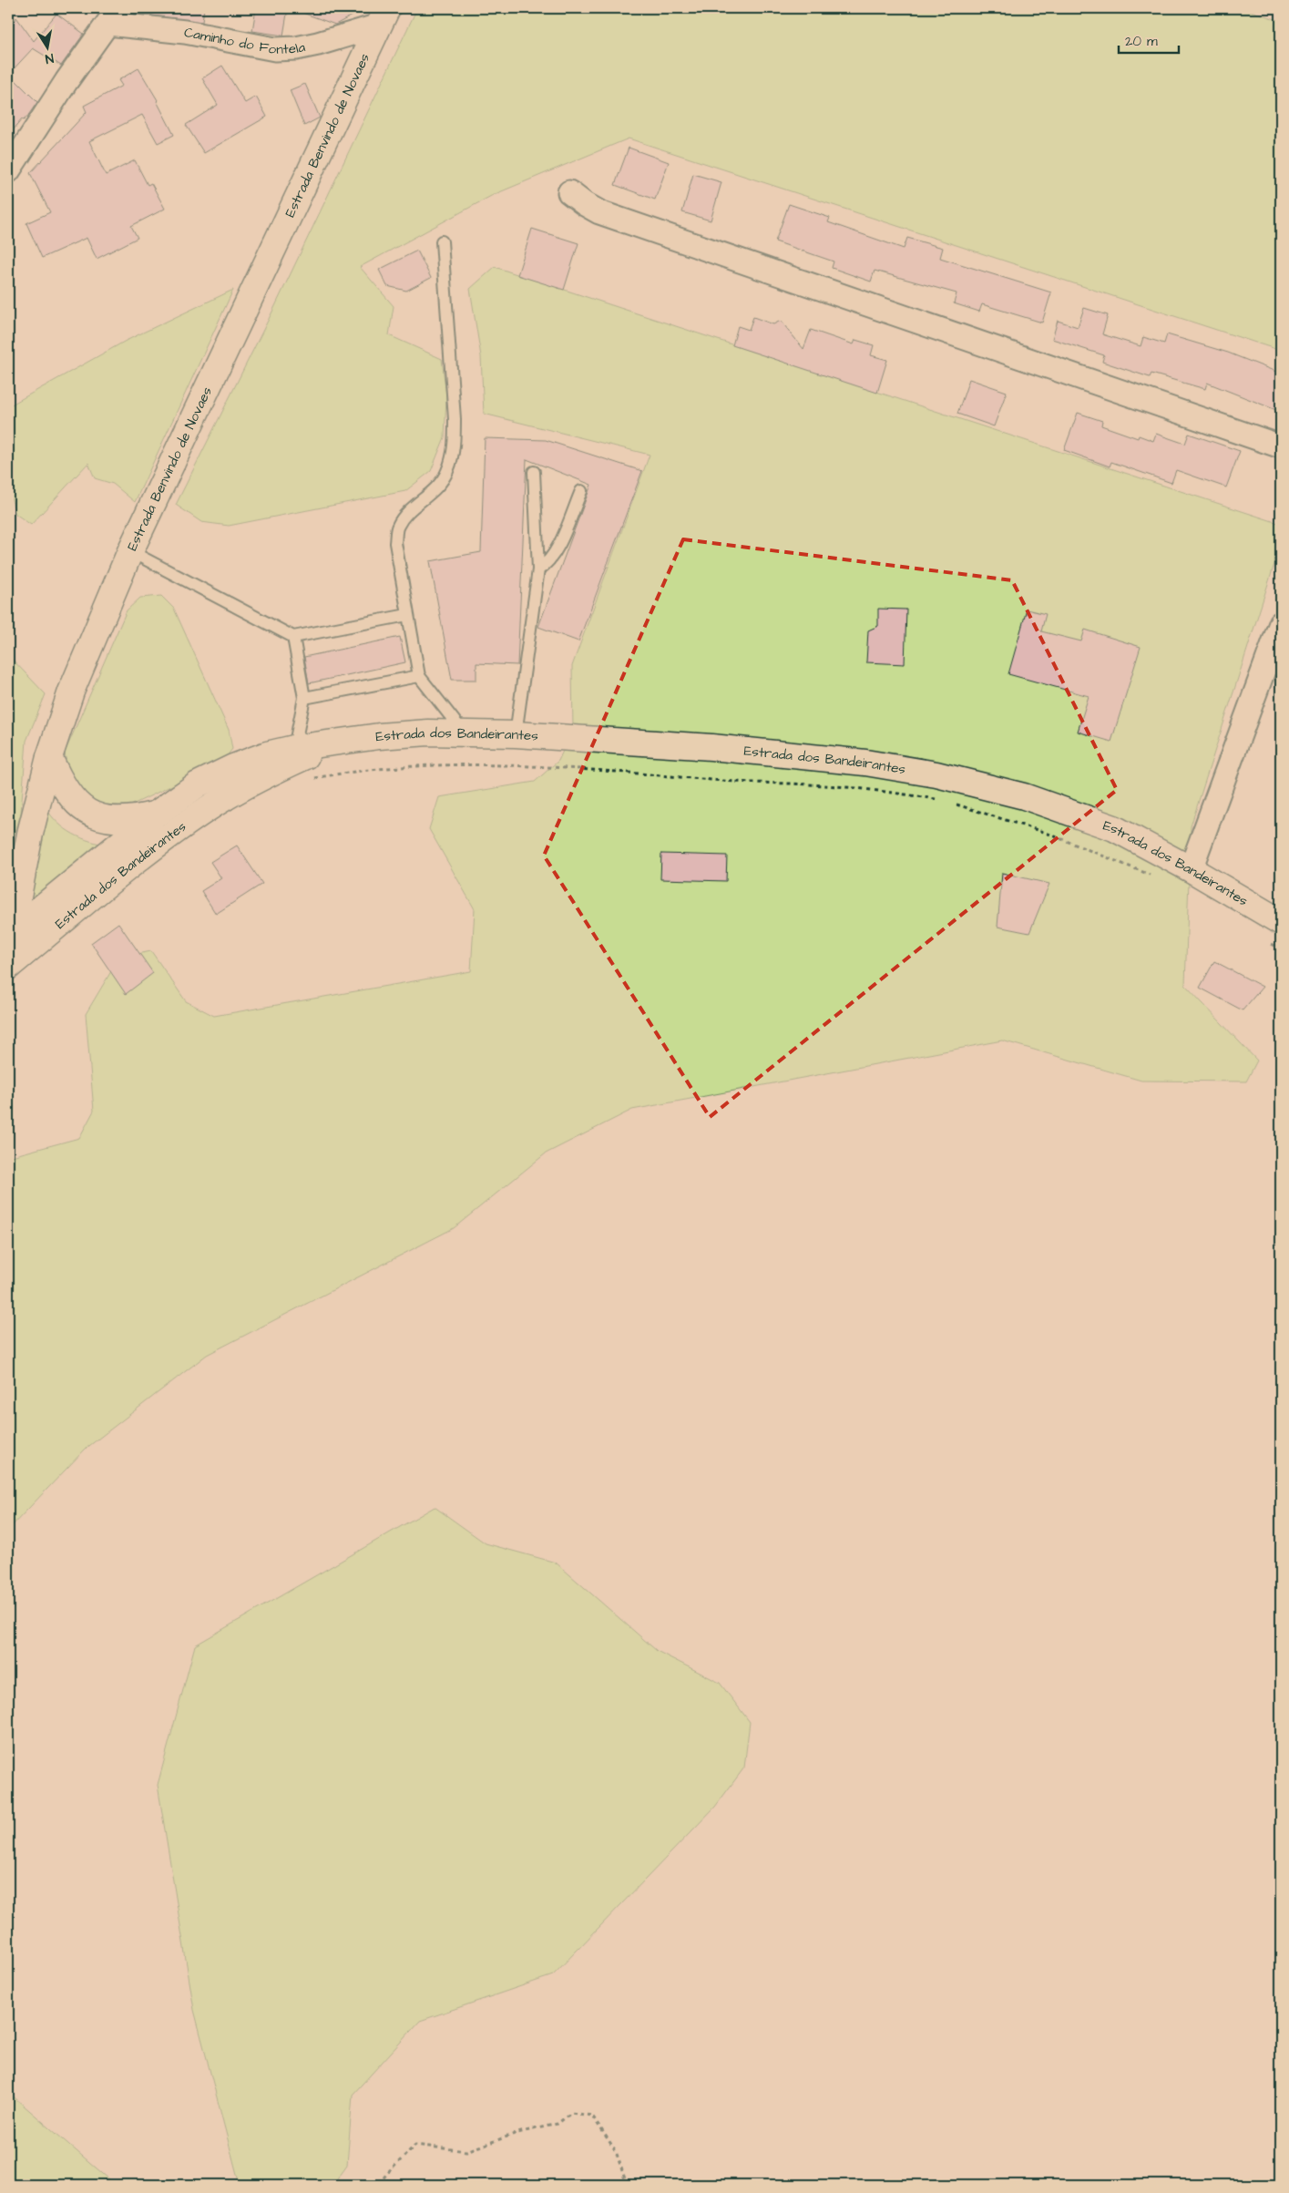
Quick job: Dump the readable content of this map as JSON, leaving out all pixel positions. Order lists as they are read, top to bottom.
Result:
{
  "streets": {
    "main road": ["Estrada Benvindo de Novaes", "Estrada dos Bandeirantes"],
    "street": ["Caminho do Fontela"]
  },
  "crossings": [
    ["Caminho do Fontela", "Estrada Benvindo de Novaes"],
    ["Estrada Benvindo de Novaes", "Estrada dos Bandeirantes"]
  ],
  "scale_bar": "20 m",
  "north": "bottom"
}
